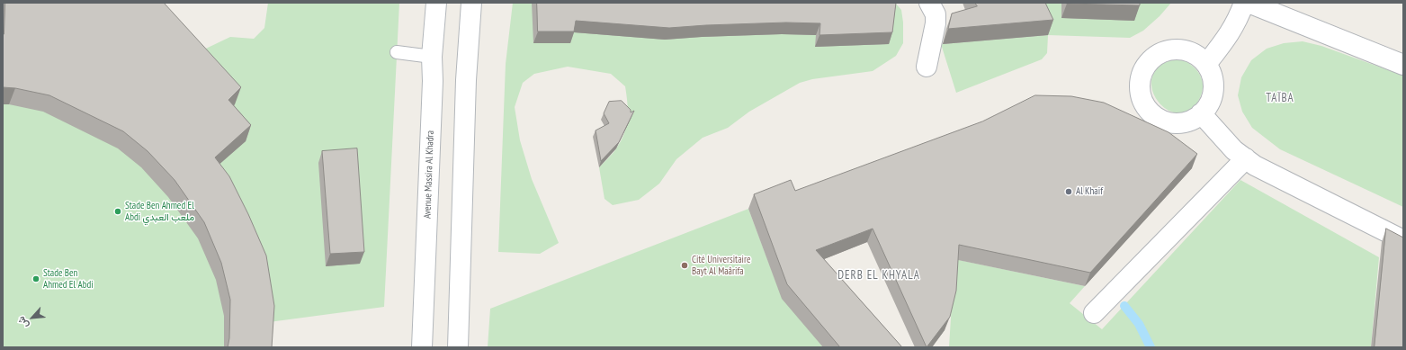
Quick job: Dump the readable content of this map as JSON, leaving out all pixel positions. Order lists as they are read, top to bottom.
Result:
{
  "streets": {
    "street": ["Avenue Massira Al Khadra"]
  },
  "districts": ["TAÏBA", "DERB EL KHYALA"],
  "places": [
    "Al Khaif",
    "Stade Ben Ahmed El Abdi ملعب العبدي",
    "Cité Universitaire Bayt Al Maârifa",
    "Stade Ben Ahmed El Abdi"
  ],
  "north": "bottom left"
}
